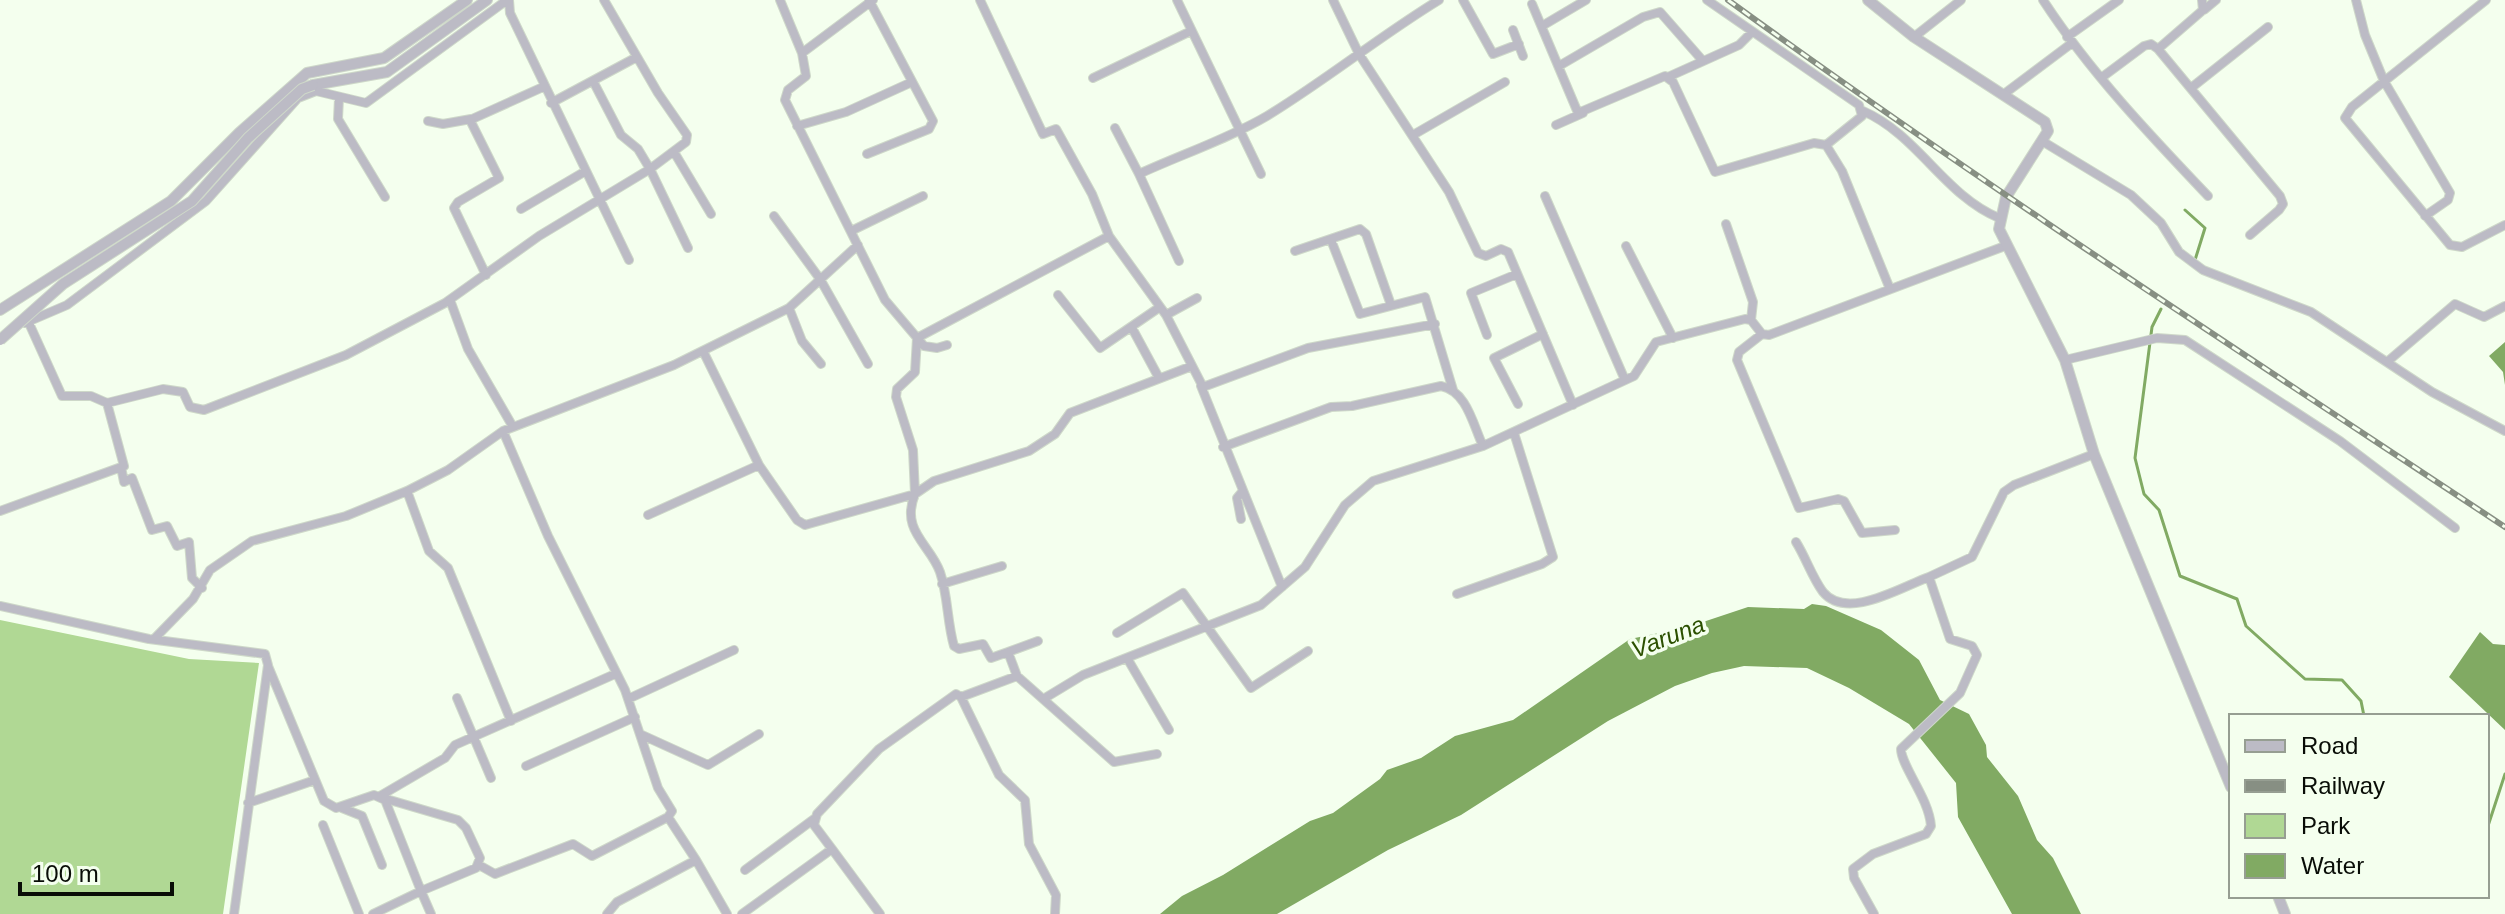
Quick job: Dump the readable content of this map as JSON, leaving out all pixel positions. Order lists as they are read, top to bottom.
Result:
{
  "water": ["Varuna"],
  "legend": [
    "Road",
    "Railway",
    "Park",
    "Water"
  ],
  "scale_bar": "100 m"
}
